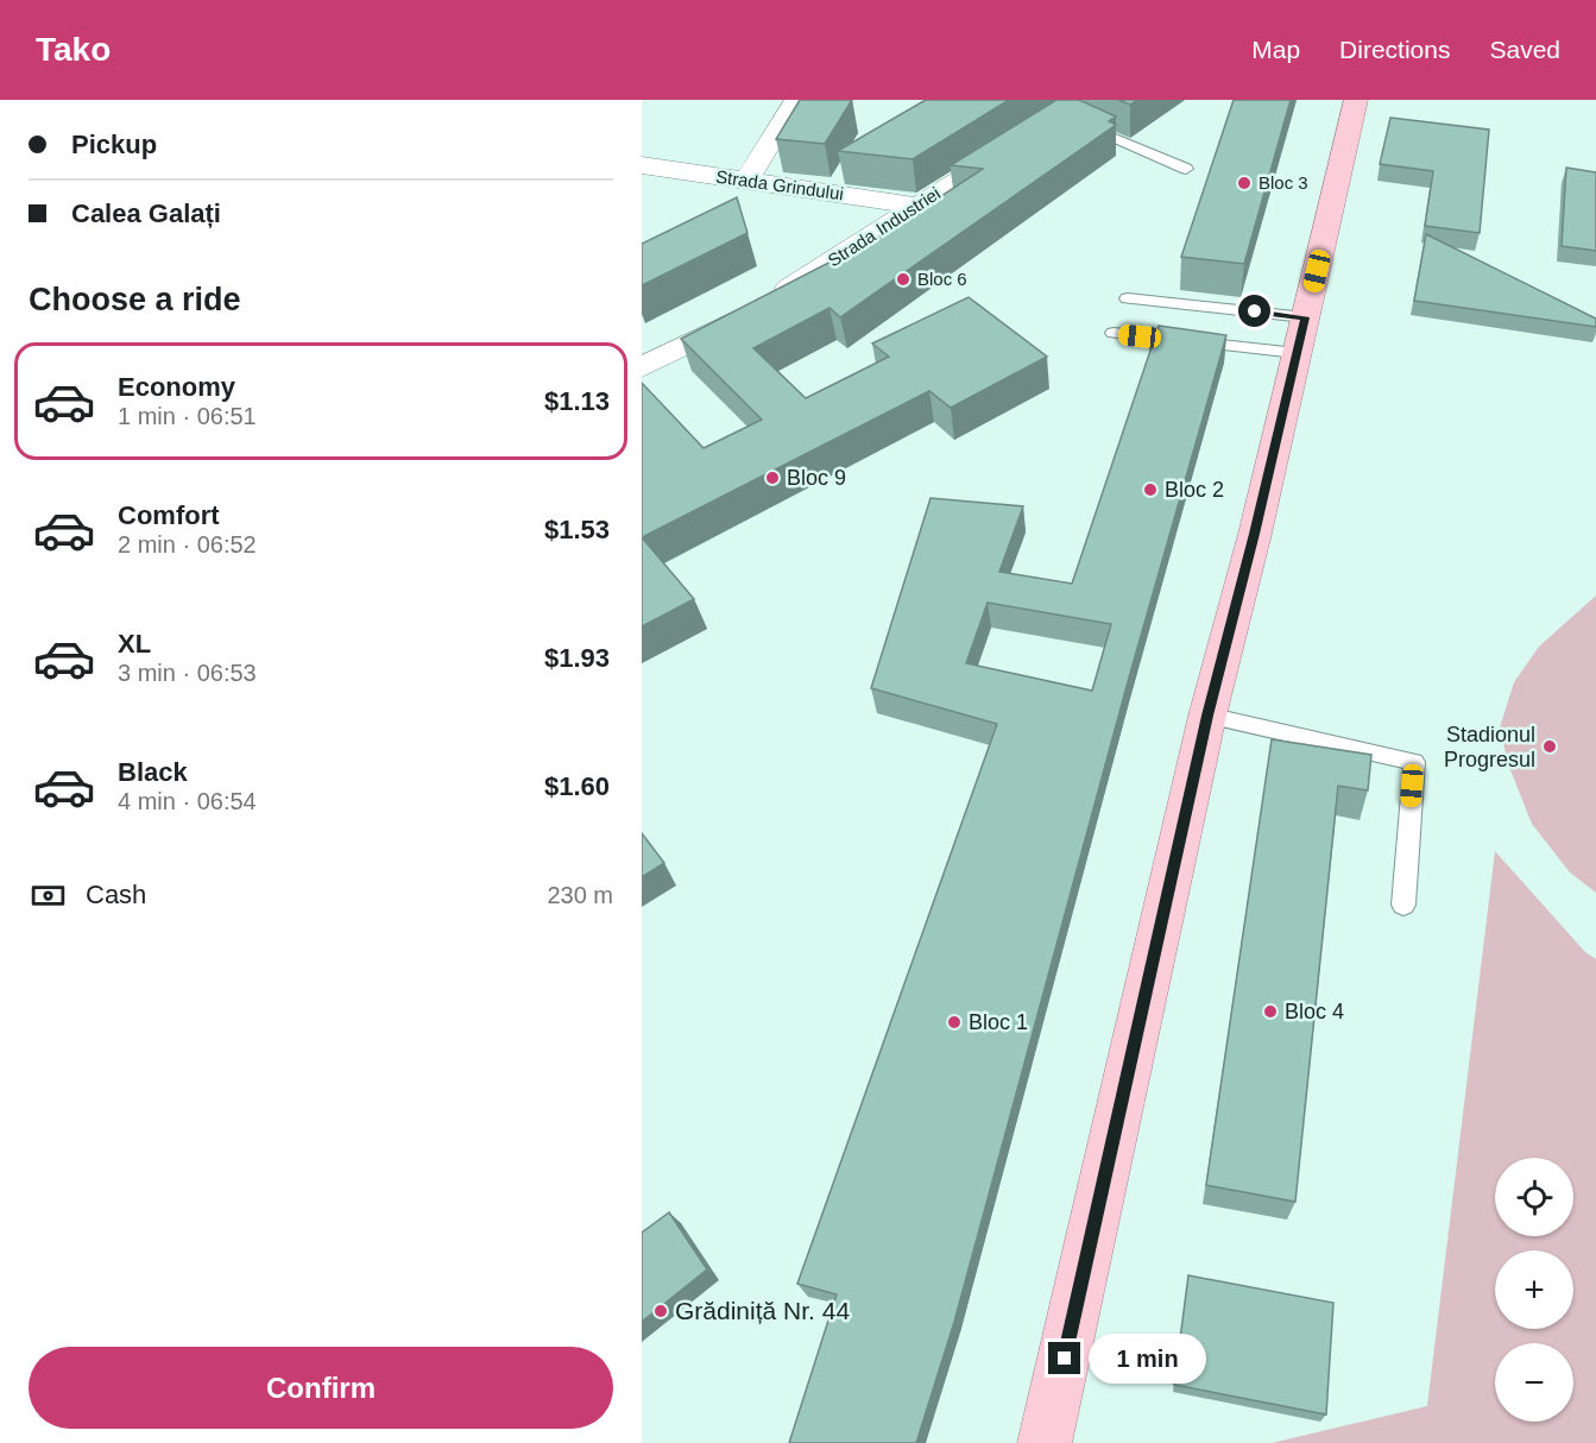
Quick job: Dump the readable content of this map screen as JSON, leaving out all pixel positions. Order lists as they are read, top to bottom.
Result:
{
  "streets": {
    "street": ["Strada Grindului", "Strada Industriei"]
  },
  "crossings": [
    ["Strada Grindului", "Strada Industriei"]
  ],
  "places": [
    "Bloc 3",
    "Bloc 6",
    "Bloc 9",
    "Bloc 2",
    "Stadionul Progresul",
    "Bloc 4",
    "Bloc 1",
    "Grădiniță Nr. 44"
  ],
  "page": {
    "header": "Tako",
    "nav": ["Map", "Directions", "Saved"],
    "banner": ["Pickup", "Calea Galați"],
    "heading": "Choose a ride",
    "list": [
      {
        "name": "Economy",
        "note": "1 min · 06:51",
        "value": "$1.13"
      },
      {
        "name": "Comfort",
        "note": "2 min · 06:52",
        "value": "$1.53"
      },
      {
        "name": "XL",
        "note": "3 min · 06:53",
        "value": "$1.93"
      },
      {
        "name": "Black",
        "note": "4 min · 06:54",
        "value": "$1.60"
      }
    ],
    "pay": ["Cash", "230 m"],
    "map_buttons": ["+", "−"],
    "buttons": "Confirm",
    "bubble": "1 min"
  }
}
